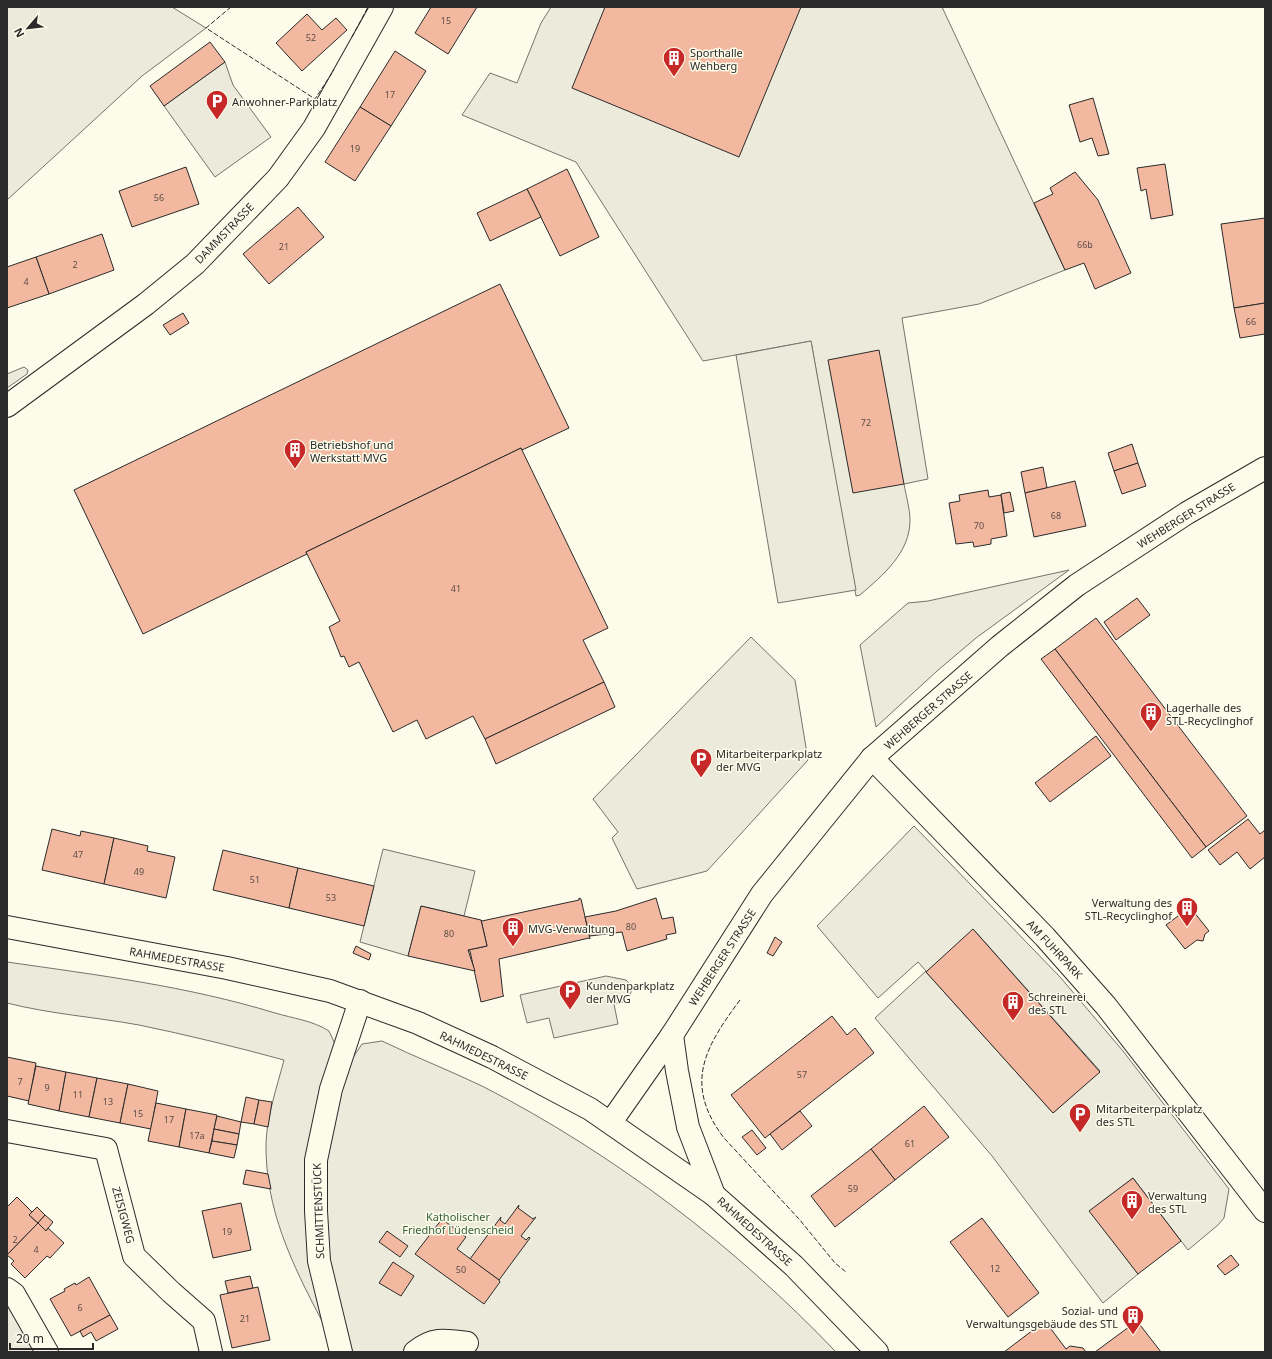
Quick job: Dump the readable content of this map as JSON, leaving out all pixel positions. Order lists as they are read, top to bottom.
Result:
{
  "streets": {
    "street": [
      "DAMMSTRASSE",
      "WEHBERGER STRASSE",
      "AM FUHRPARK",
      "RAHMEDESTRASSE",
      "SCHMITTENSTÜCK",
      "ZEISIGWEG"
    ]
  },
  "crossings": [
    ["WEHBERGER STRASSE", "AM FUHRPARK"],
    ["WEHBERGER STRASSE", "RAHMEDESTRASSE"],
    ["RAHMEDESTRASSE", "SCHMITTENSTÜCK"]
  ],
  "parks": ["Katholischer Friedhof Lüdenscheid"],
  "places": {
    "building": [
      "Sporthalle Wehberg",
      "Betriebshof und Werkstatt MVG",
      "Lagerhalle des STL-Recyclinghof",
      "Verwaltung des STL-Recyclinghof",
      "MVG-Verwaltung",
      "Schreinerei des STL",
      "Verwaltung des STL",
      "Sozial- und Verwaltungsgebäude des STL"
    ],
    "parking": [
      "Anwohner-Parkplatz",
      "Mitarbeiterparkplatz der MVG",
      "Kundenparkplatz der MVG",
      "Mitarbeiterparkplatz des STL"
    ]
  },
  "house_numbers": [
    "15",
    "52",
    "17",
    "19",
    "56",
    "66b",
    "21",
    "2",
    "4",
    "66",
    "72",
    "68",
    "70",
    "41",
    "47",
    "49",
    "51",
    "53",
    "80",
    "80",
    "57",
    "7",
    "9",
    "11",
    "13",
    "15",
    "17",
    "17a",
    "61",
    "59",
    "19",
    "2",
    "4",
    "12",
    "50",
    "6",
    "21"
  ],
  "scale_bar": "20 m",
  "north": "bottom left"
}
